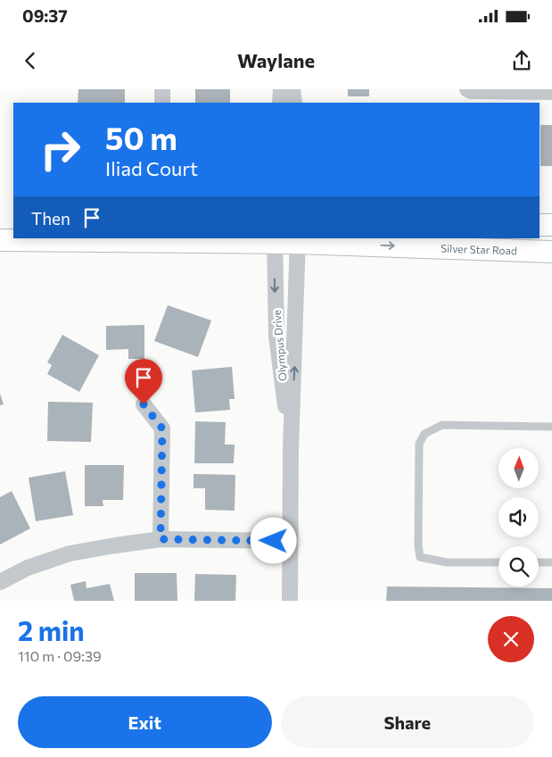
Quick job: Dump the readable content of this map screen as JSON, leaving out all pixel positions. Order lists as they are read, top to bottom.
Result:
{
  "streets": {
    "main road": ["Silver Star Road"],
    "street": ["Olympus Drive"]
  },
  "crossings": [
    ["Silver Star Road", "Olympus Drive"]
  ],
  "one_way": ["Silver Star Road"],
  "north": "top",
  "page": {
    "status": "09:37",
    "header": "Waylane",
    "turn": ["50 m", "Iliad Court"],
    "then": "Then",
    "heading": ["2 min", "110 m · 09:39"],
    "buttons": ["Exit", "Share"]
  }
}
